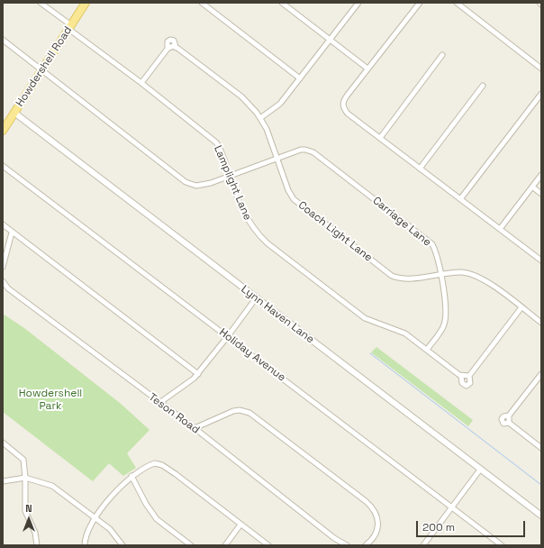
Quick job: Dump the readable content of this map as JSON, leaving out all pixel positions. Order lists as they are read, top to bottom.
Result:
{
  "streets": {
    "main road": ["Howdershell Road"],
    "street": [
      "Lamplight Lane",
      "Carriage Lane",
      "Coach Light Lane",
      "Lynn Haven Lane",
      "Holiday Avenue",
      "Teson Road"
    ]
  },
  "crossings": [
    ["Howdershell Road", "Lamplight Lane"],
    ["Howdershell Road", "Carriage Lane"],
    ["Howdershell Road", "Lynn Haven Lane"],
    ["Lamplight Lane", "Carriage Lane"],
    ["Carriage Lane", "Coach Light Lane"]
  ],
  "parks": ["Howdershell Park"],
  "scale_bar": "200 m",
  "north": "top"
}
